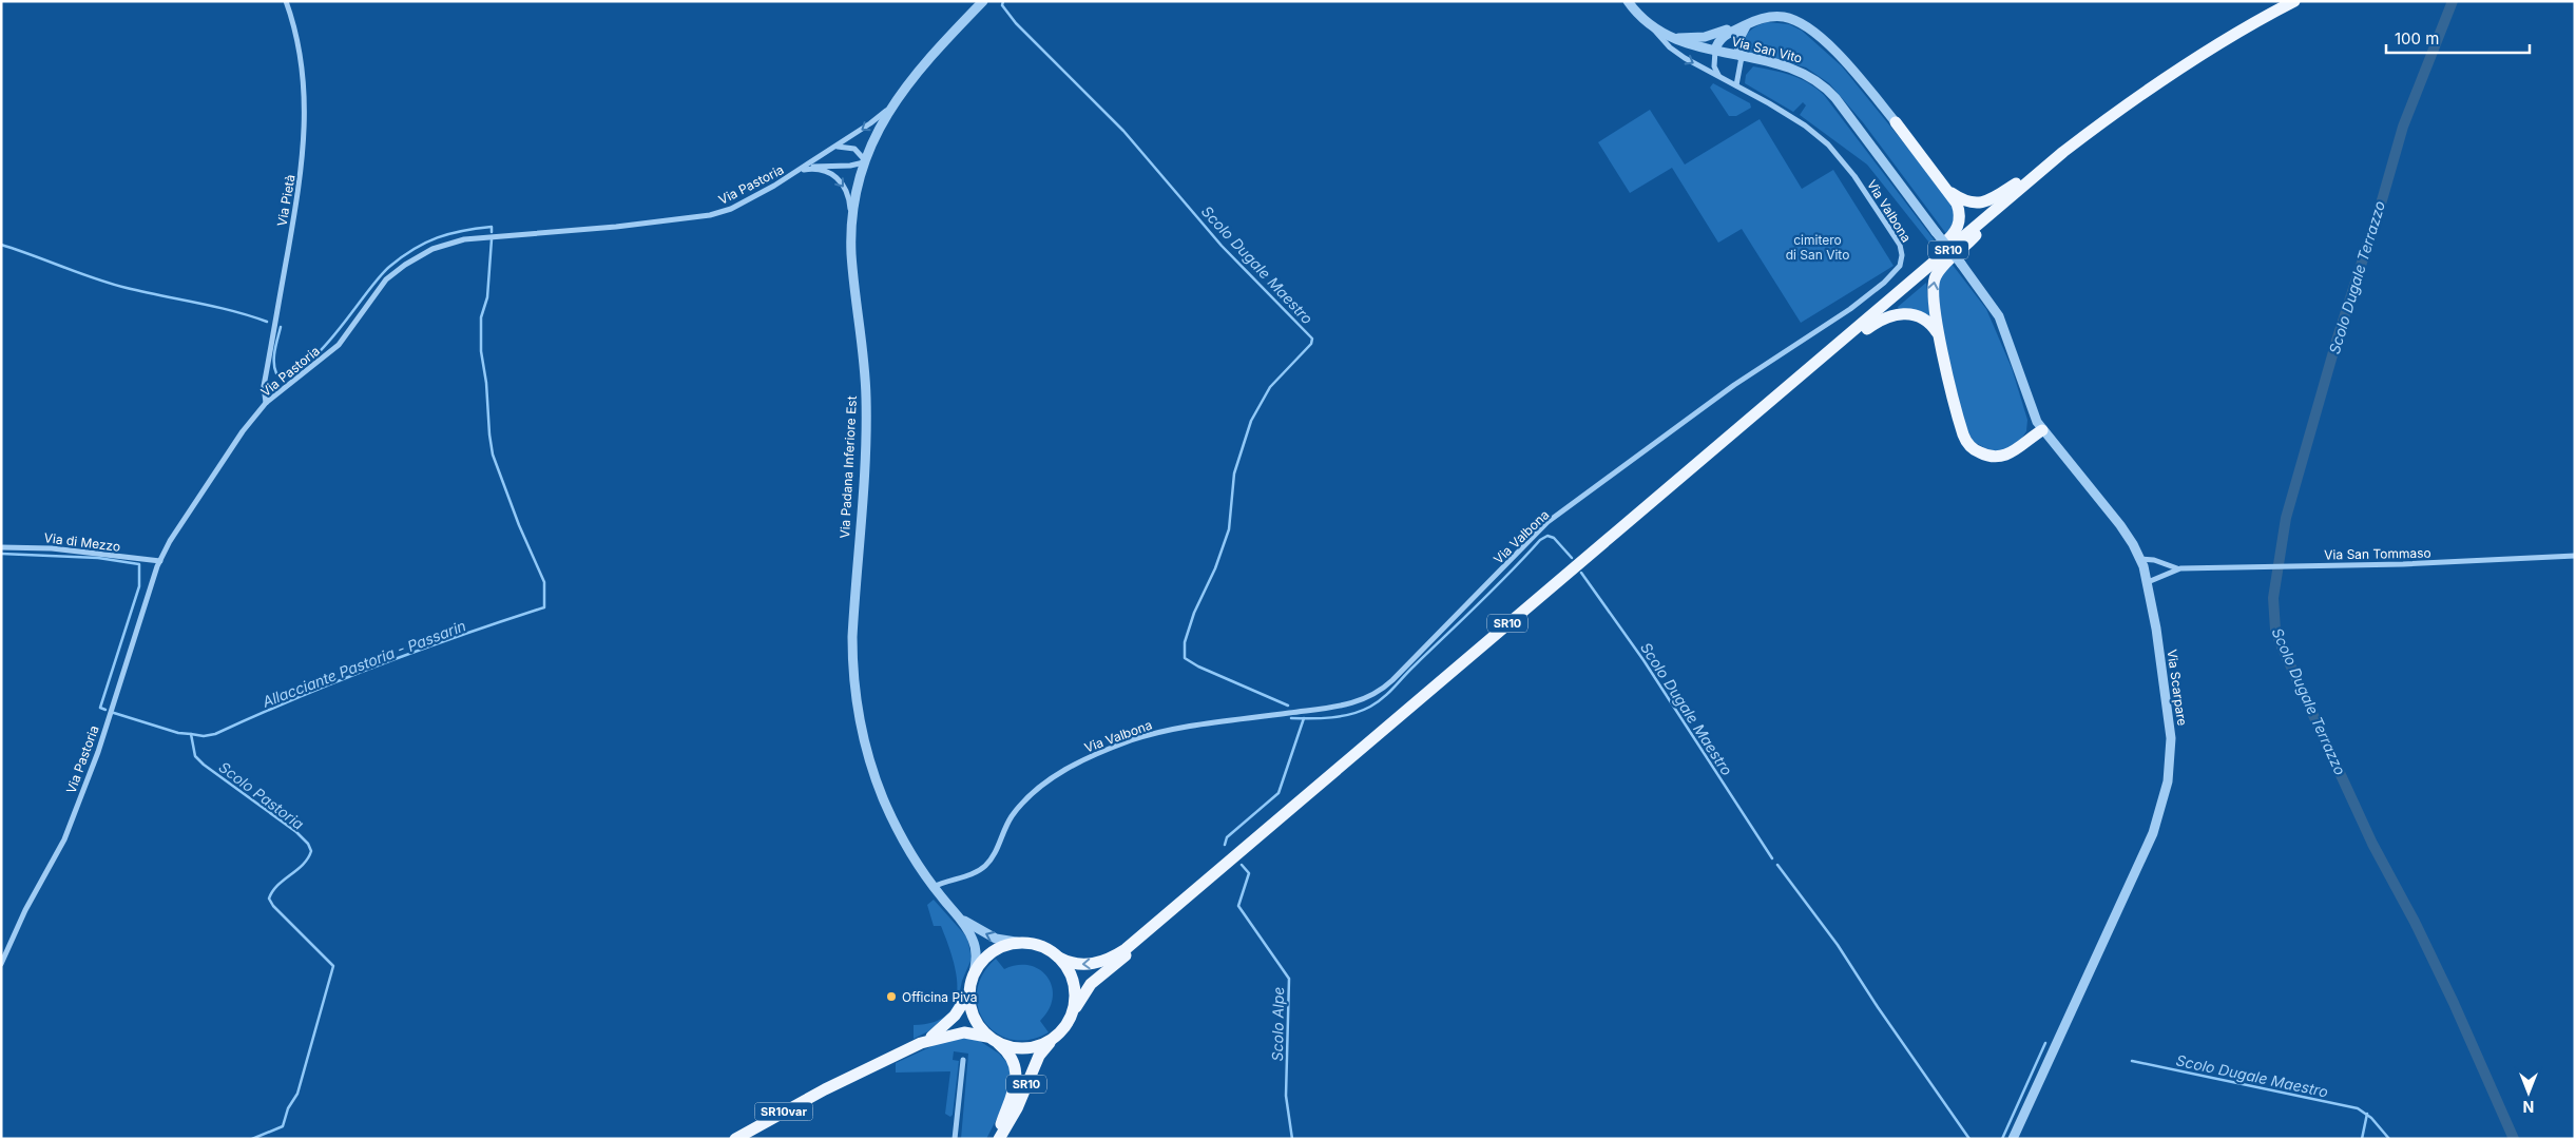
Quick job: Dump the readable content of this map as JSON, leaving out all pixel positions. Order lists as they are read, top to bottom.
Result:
{
  "streets": {
    "main road": ["SR10", "SR10var"],
    "street": [
      "Via San Vito",
      "Via Pastoria",
      "Via Pietà",
      "Via Valbona",
      "Via Padana Inferiore Est",
      "Via di Mezzo",
      "Via San Tommaso",
      "Via Scarpare"
    ]
  },
  "crossings": [
    ["Via San Vito", "Via Valbona"],
    ["Via San Vito", "Via Scarpare"],
    ["Via Pastoria", "Via Pietà"],
    ["Via Pastoria", "Via Padana Inferiore Est"],
    ["Via Pastoria", "Via di Mezzo"],
    ["Via Valbona", "Via Padana Inferiore Est"],
    ["SR10", "Via Padana Inferiore Est"],
    ["SR10", "SR10var"],
    ["Via Padana Inferiore Est", "SR10var"],
    ["Via San Tommaso", "Via Scarpare"]
  ],
  "water": [
    "Scolo Dugale Maestro",
    "Scolo Dugale Terrazzo",
    "Allacciante Pastoria - Passarin",
    "Scolo Pastoria",
    "Scolo Alpe"
  ],
  "parks": ["cimitero di San Vito"],
  "places": ["Officina Piva"],
  "scale_bar": "100 m",
  "north": "bottom"
}
